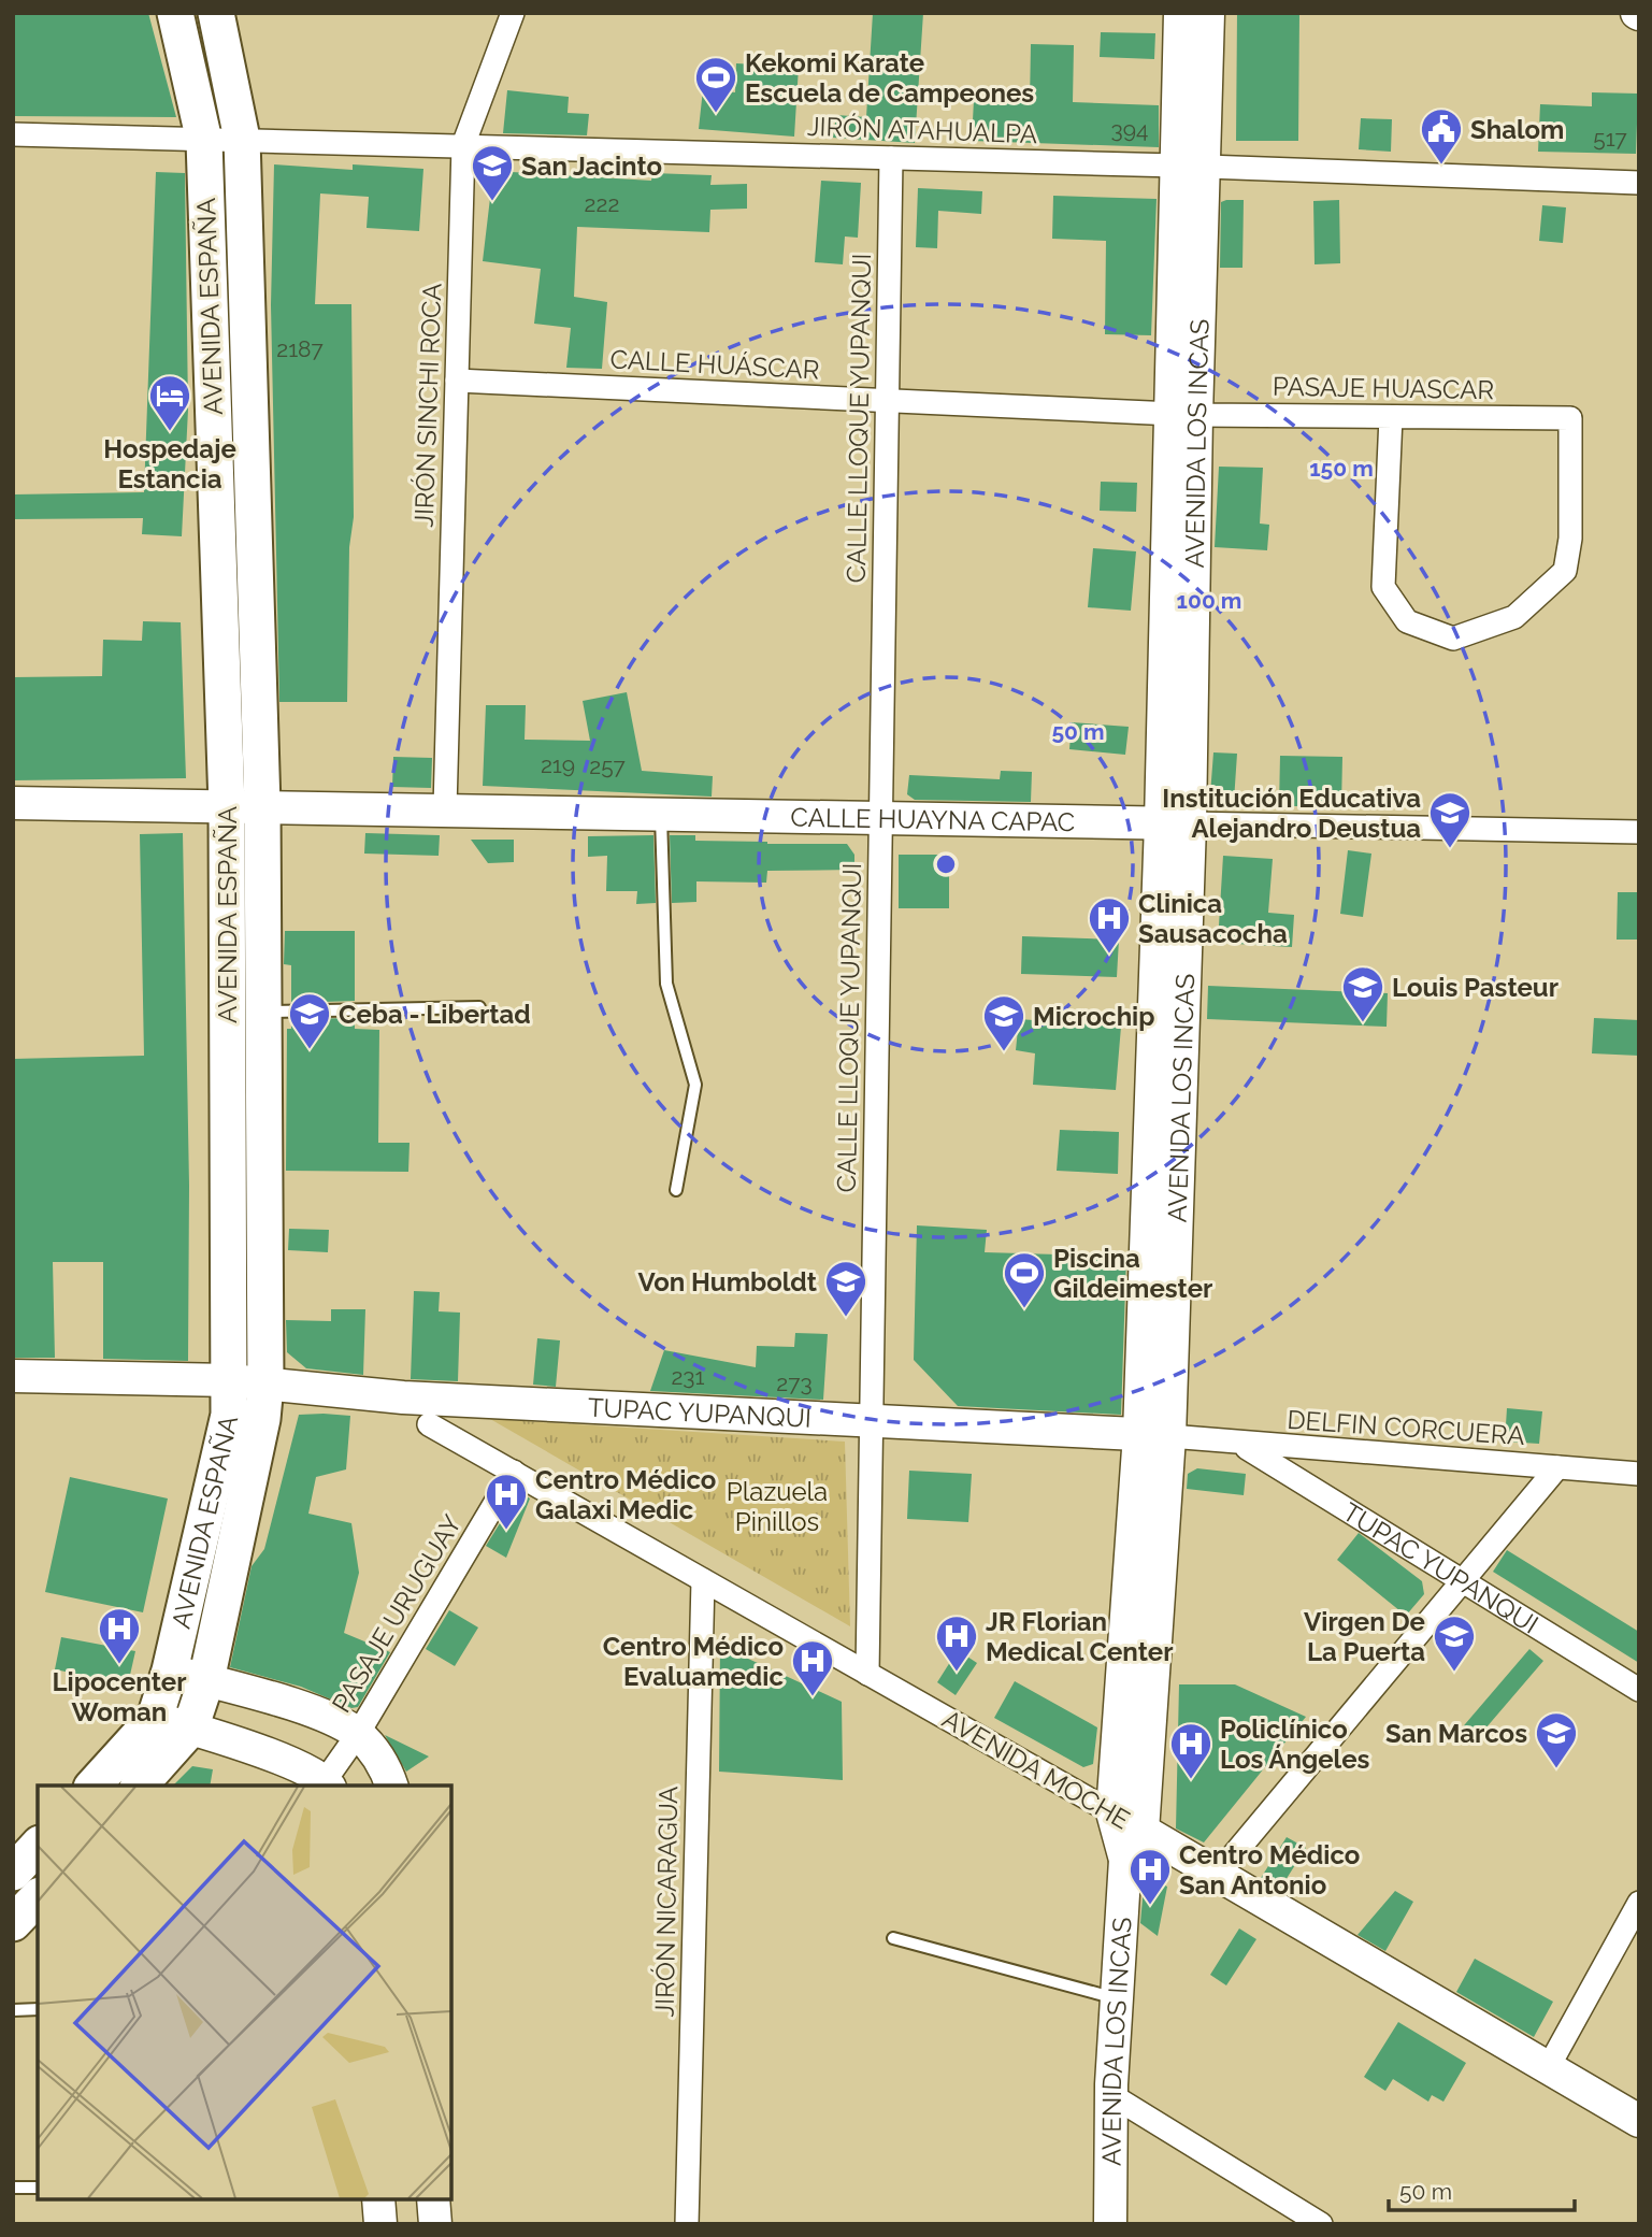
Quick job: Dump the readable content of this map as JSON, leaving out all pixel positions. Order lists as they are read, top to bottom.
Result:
{
  "streets": {
    "main road": ["AVENIDA ESPAÑA"],
    "street": [
      "JIRÓN ATAHUALPA",
      "CALLE HUÁSCAR",
      "PASAJE HUASCAR",
      "JIRÓN SINCHI ROCA",
      "CALLE LLOQUE YUPANQUI",
      "AVENIDA LOS INCAS",
      "CALLE HUAYNA CAPAC",
      "TUPAC YUPANQUI",
      "DELFIN CORCUERA",
      "PASAJE URUGUAY",
      "AVENIDA MOCHE",
      "JIRÓN NICARAGUA"
    ]
  },
  "crossings": [
    ["JIRÓN ATAHUALPA", "AVENIDA ESPAÑA"],
    ["JIRÓN ATAHUALPA", "JIRÓN SINCHI ROCA"],
    ["JIRÓN ATAHUALPA", "CALLE LLOQUE YUPANQUI"],
    ["JIRÓN ATAHUALPA", "AVENIDA LOS INCAS"],
    ["AVENIDA ESPAÑA", "CALLE HUAYNA CAPAC"],
    ["AVENIDA ESPAÑA", "TUPAC YUPANQUI"],
    ["CALLE HUÁSCAR", "PASAJE HUASCAR"],
    ["CALLE HUÁSCAR", "JIRÓN SINCHI ROCA"],
    ["CALLE HUÁSCAR", "CALLE LLOQUE YUPANQUI"],
    ["CALLE HUÁSCAR", "AVENIDA LOS INCAS"],
    ["PASAJE HUASCAR", "AVENIDA LOS INCAS"],
    ["JIRÓN SINCHI ROCA", "CALLE HUAYNA CAPAC"],
    ["CALLE LLOQUE YUPANQUI", "CALLE HUAYNA CAPAC"],
    ["CALLE LLOQUE YUPANQUI", "TUPAC YUPANQUI"],
    ["CALLE LLOQUE YUPANQUI", "AVENIDA MOCHE"],
    ["AVENIDA LOS INCAS", "CALLE HUAYNA CAPAC"],
    ["AVENIDA LOS INCAS", "TUPAC YUPANQUI"],
    ["AVENIDA LOS INCAS", "DELFIN CORCUERA"],
    ["AVENIDA LOS INCAS", "AVENIDA MOCHE"],
    ["TUPAC YUPANQUI", "DELFIN CORCUERA"],
    ["PASAJE URUGUAY", "AVENIDA MOCHE"],
    ["AVENIDA MOCHE", "JIRÓN NICARAGUA"]
  ],
  "parks": ["Plazuela Pinillos"],
  "places": {
    "sports": ["Kekomi Karate Escuela de Campeones", "Piscina Gildeimester"],
    "public building": ["Shalom"],
    "school or university": [
      "San Jacinto",
      "Institución Educativa Alejandro Deustua",
      "Louis Pasteur",
      "Ceba - Libertad",
      "Microchip",
      "Von Humboldt",
      "Virgen De La Puerta",
      "San Marcos"
    ],
    "hotel": ["Hospedaje Estancia"],
    "hospital": [
      "Clinica Sausacocha",
      "Centro Médico Galaxi Medic",
      "Lipocenter Woman",
      "JR Florian Medical Center",
      "Centro Médico Evaluamedic",
      "Policlínico Los Ángeles",
      "Centro Médico San Antonio"
    ]
  },
  "house_numbers": [
    "394",
    "517",
    "222",
    "2187",
    "219",
    "257",
    "231",
    "273"
  ],
  "scale_bar": "50 m",
  "rings": ["150 m", "100 m", "50 m"]
}
